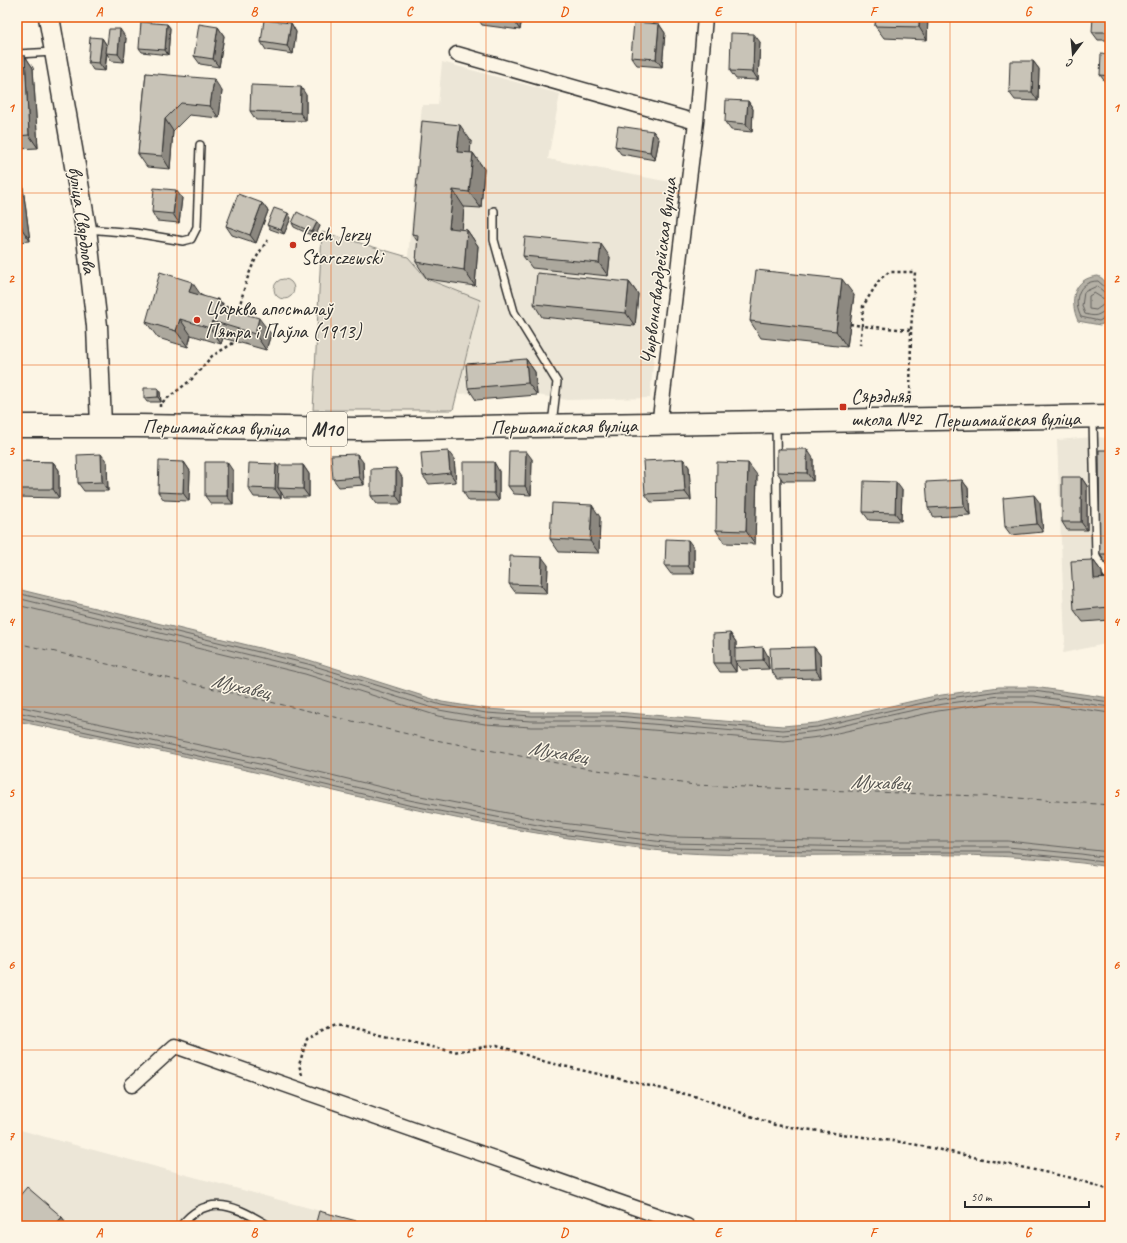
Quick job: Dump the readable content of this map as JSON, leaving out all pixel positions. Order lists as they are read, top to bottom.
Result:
{
  "streets": {
    "main road": ["вуліца Свярдлова", "Першамайская вуліца", "М10"],
    "street": ["Чырвонагвардзейская вуліца"]
  },
  "crossings": [
    ["вуліца Свярдлова", "Першамайская вуліца"],
    ["Чырвонагвардзейская вуліца", "Першамайская вуліца"]
  ],
  "water": ["Мухавец"],
  "places": {
    "other": ["Lech Jerzy Starczewski", "Царква апосталаў Пятра і Паўла (1913)"],
    "transit": ["Сярэдняя школа №2"]
  },
  "scale_bar": "50 m",
  "north": "bottom",
  "grid": {
    "columns": [
      "A",
      "B",
      "C",
      "D",
      "E",
      "F",
      "G"
    ],
    "rows": [
      "1",
      "2",
      "3",
      "4",
      "5",
      "6",
      "7"
    ]
  }
}
